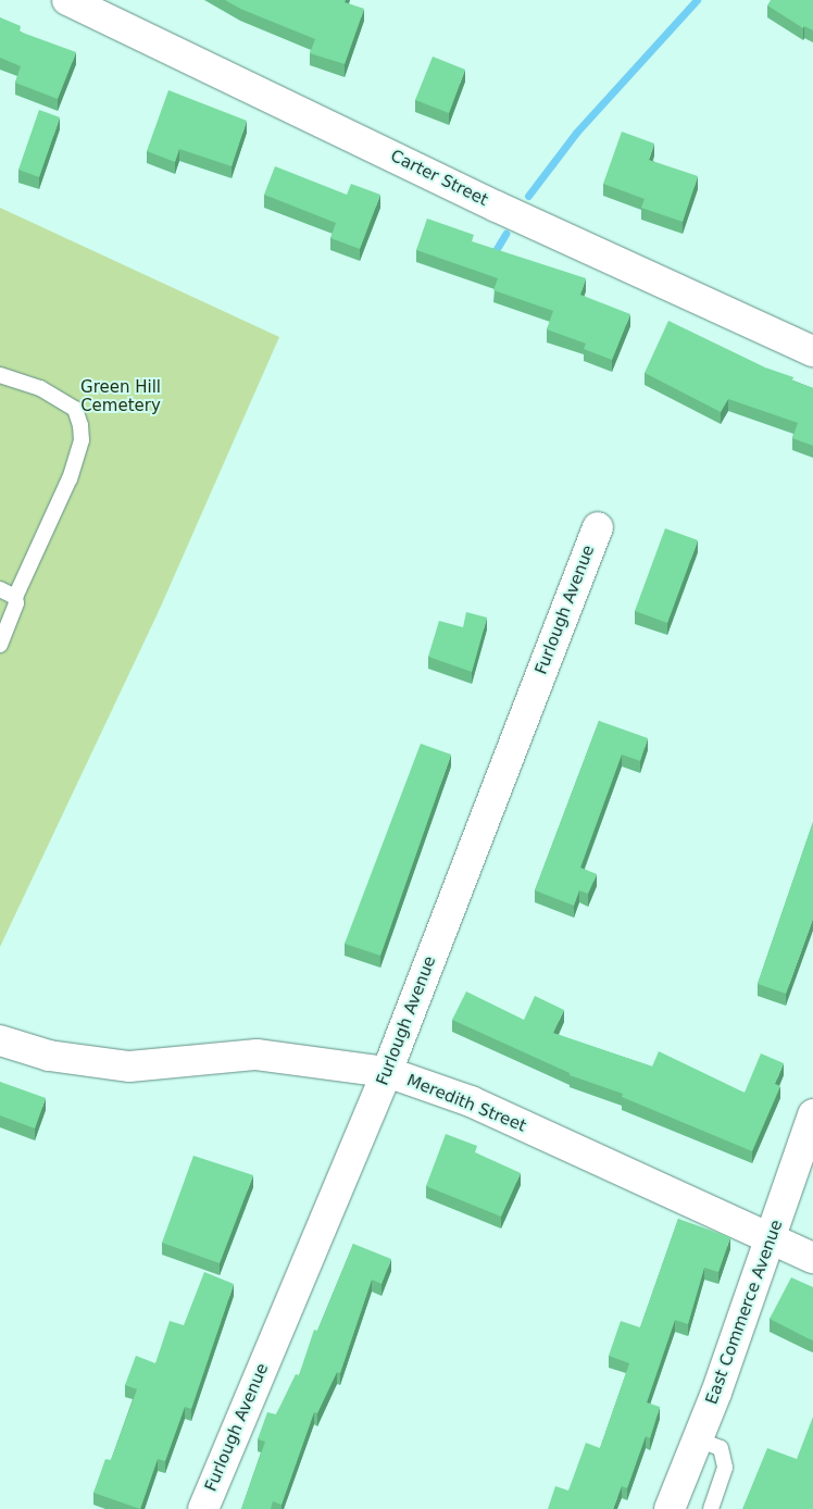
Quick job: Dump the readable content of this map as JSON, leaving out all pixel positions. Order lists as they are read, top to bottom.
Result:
{
  "streets": {
    "street": [
      "Carter Street",
      "Furlough Avenue",
      "Meredith Street",
      "East Commerce Avenue"
    ]
  },
  "crossings": [
    ["Furlough Avenue", "Meredith Street"],
    ["Meredith Street", "East Commerce Avenue"]
  ],
  "parks": ["Green Hill Cemetery"]
}
